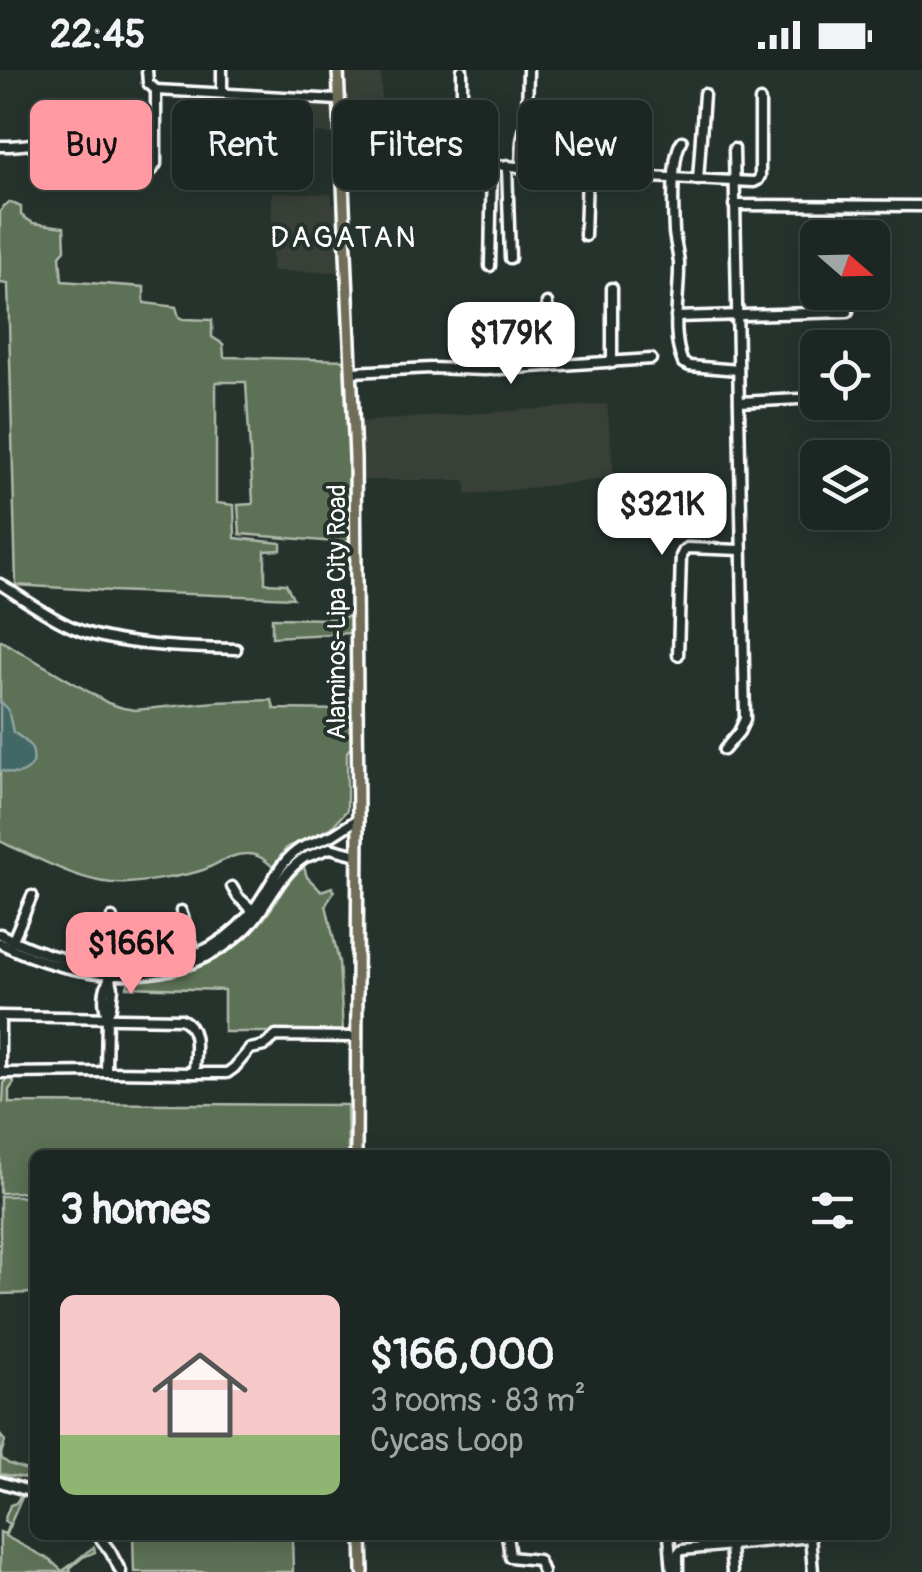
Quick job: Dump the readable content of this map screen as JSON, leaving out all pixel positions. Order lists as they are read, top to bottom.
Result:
{
  "streets": {
    "main road": ["Alaminos-Lipa City Road"]
  },
  "districts": ["DAGATAN"],
  "north": "right",
  "page": {
    "status": "22:45",
    "chip": [
      "Buy",
      "Rent",
      "Filters",
      "New"
    ],
    "price": ["$179K", "$321K", "$166K"],
    "heading": "3 homes",
    "list": [
      {
        "name": "$166,000",
        "note": "3 rooms · 83 m² · Cycas Loop"
      }
    ]
  }
}
